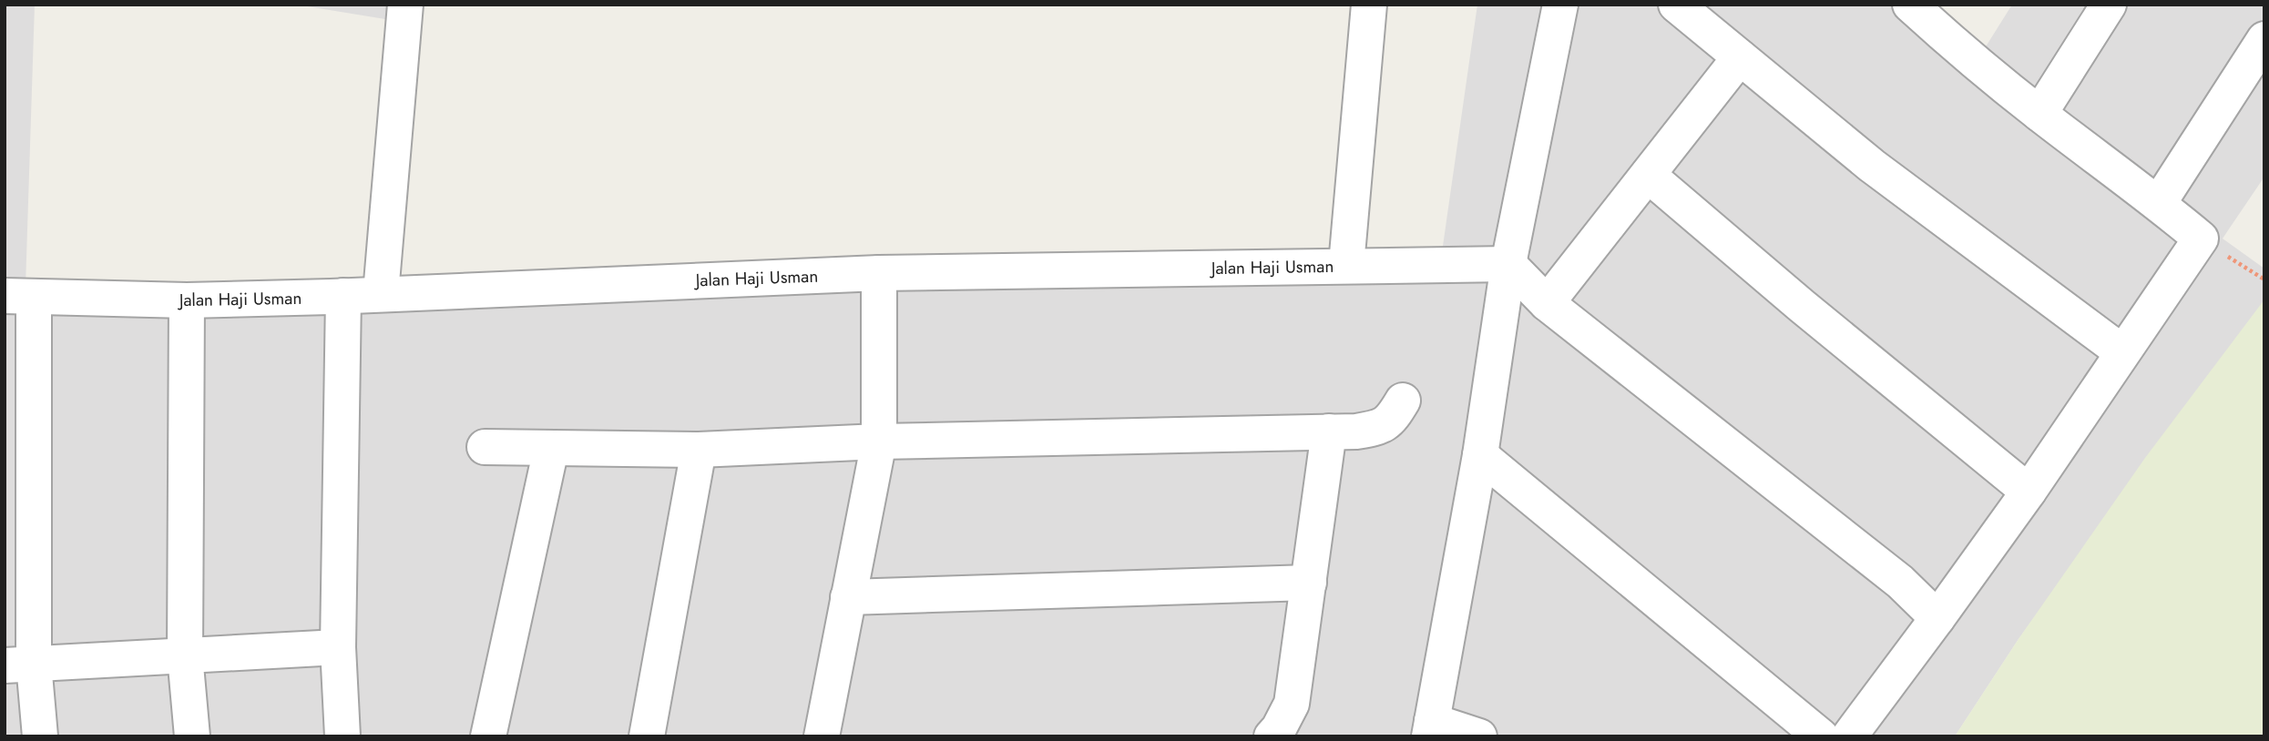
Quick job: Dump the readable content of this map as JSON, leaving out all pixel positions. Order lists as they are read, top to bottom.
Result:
{
  "streets": {
    "street": ["Jalan Haji Usman"]
  }
}
